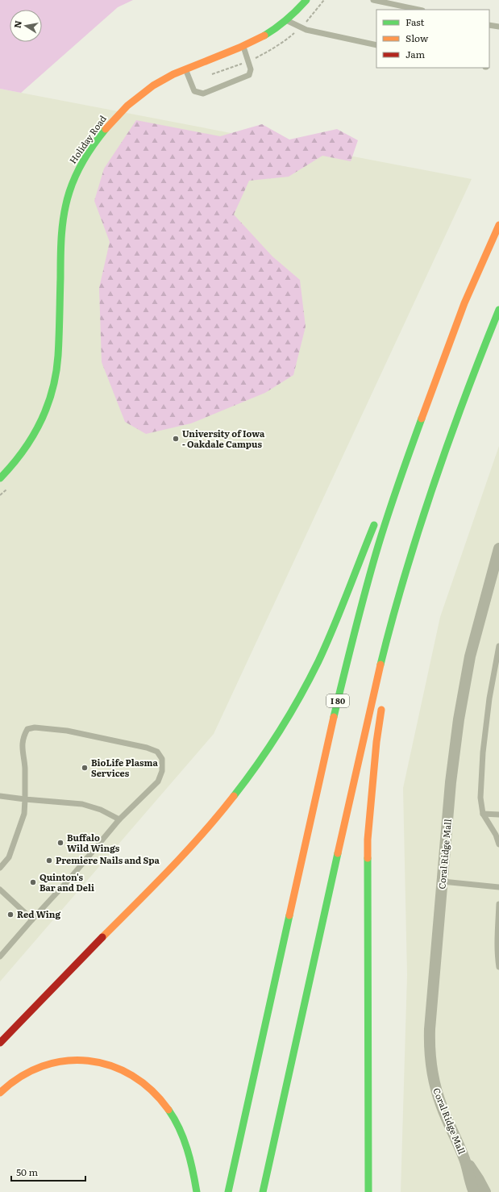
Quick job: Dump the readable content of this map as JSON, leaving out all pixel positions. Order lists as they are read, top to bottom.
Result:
{
  "streets": {
    "main road": ["Holiday Road", "I 80"],
    "street": ["Coral Ridge Mall"]
  },
  "places": [
    "University of Iowa - Oakdale Campus",
    "BioLife Plasma Services",
    "Buffalo Wild Wings",
    "Premiere Nails and Spa",
    "Quinton's Bar and Deli",
    "Red Wing"
  ],
  "legend": ["Fast", "Slow", "Jam"],
  "scale_bar": "50 m",
  "north": "left"
}
